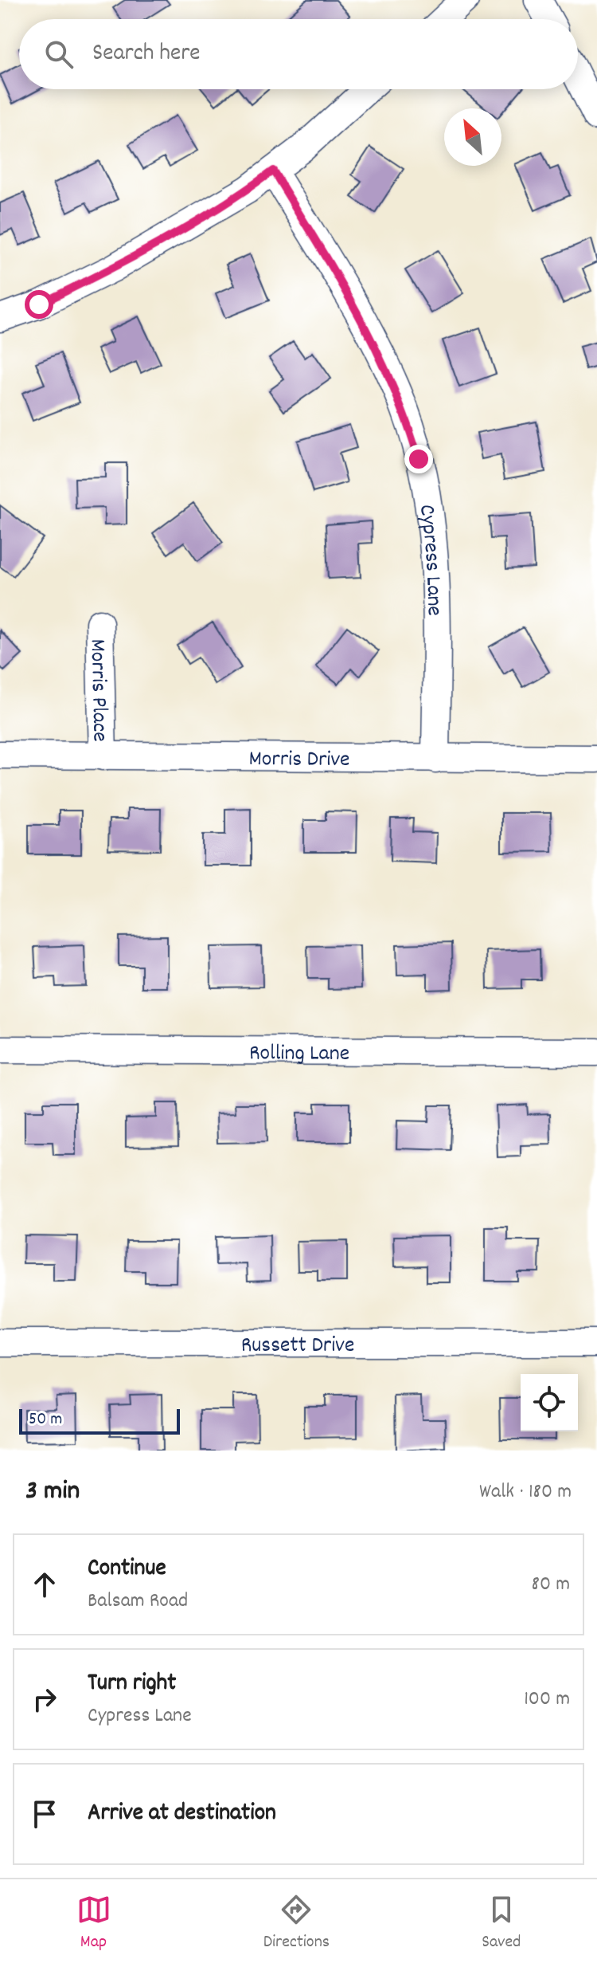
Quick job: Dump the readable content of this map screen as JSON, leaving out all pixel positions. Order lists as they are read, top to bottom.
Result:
{
  "streets": {
    "street": [
      "Cypress Lane",
      "Morris Place",
      "Morris Drive",
      "Rolling Lane",
      "Russett Drive"
    ]
  },
  "crossings": [
    ["Cypress Lane", "Morris Drive"],
    ["Morris Place", "Morris Drive"]
  ],
  "scale_bar": "50 m",
  "north": "top left",
  "page": {
    "search": "Search here",
    "scale": "50 m",
    "heading": ["3 min", "Walk · 180 m"],
    "list": [
      ["Continue", "Balsam Road", "80 m"],
      ["Turn right", "Cypress Lane", "100 m"],
      "Arrive at destination"
    ],
    "nav": ["Map", "Directions", "Saved"]
  }
}
